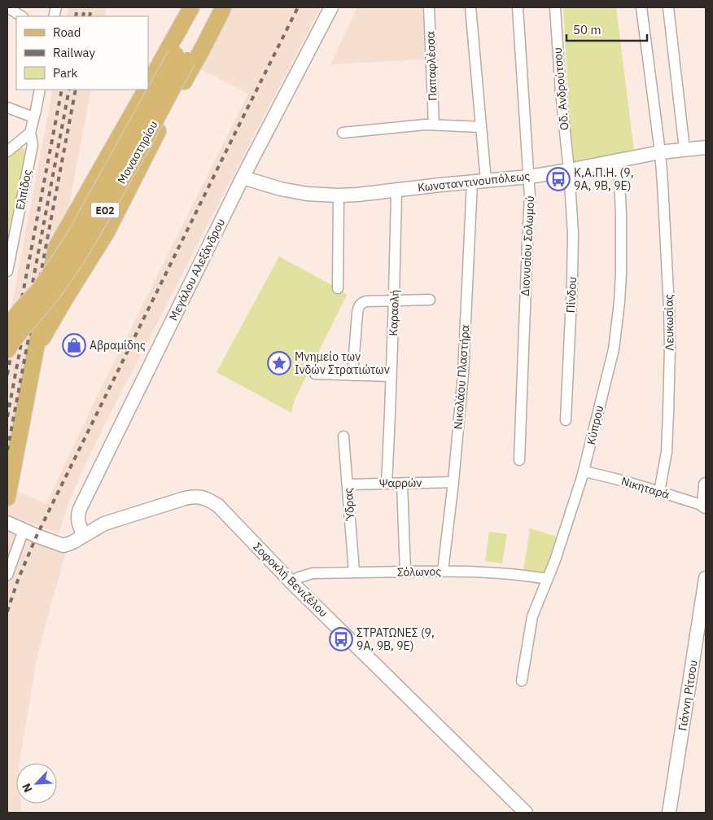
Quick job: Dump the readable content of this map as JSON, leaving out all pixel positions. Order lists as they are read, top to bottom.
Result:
{
  "streets": {
    "main road": ["Μοναστηρίου", "ΕΟ2"],
    "street": [
      "Παπαφλέσσα",
      "Οδ. Ανδρούτσου",
      "Κωνσταντινουπόλεως",
      "Ελπίδος",
      "Διονυσίου Σολωμού",
      "Μεγάλου Αλεξάνδρου",
      "Πίνδου",
      "Καραολή",
      "Λευκωσίας",
      "Νικολάου Πλαστήρα",
      "Κύπρου",
      "Ψαρρών",
      "Νικηταρά",
      "Ύδρας",
      "Σόλωνος",
      "Σοφοκλή Βενιζέλου",
      "Γιάννη Ρίτσου"
    ]
  },
  "crossings": [
    ["Οδ. Ανδρούτσου", "Κωνσταντινουπόλεως"],
    ["Οδ. Ανδρούτσου", "Πίνδου"],
    ["Κωνσταντινουπόλεως", "Διονυσίου Σολωμού"],
    ["Κωνσταντινουπόλεως", "Μεγάλου Αλεξάνδρου"],
    ["Κωνσταντινουπόλεως", "Πίνδου"],
    ["Κωνσταντινουπόλεως", "Καραολή"],
    ["Κωνσταντινουπόλεως", "Λευκωσίας"],
    ["Κωνσταντινουπόλεως", "Νικολάου Πλαστήρα"],
    ["Κωνσταντινουπόλεως", "Κύπρου"],
    ["Μεγάλου Αλεξάνδρου", "Σοφοκλή Βενιζέλου"],
    ["Καραολή", "Ψαρρών"],
    ["Λευκωσίας", "Νικηταρά"],
    ["Νικολάου Πλαστήρα", "Ψαρρών"],
    ["Νικολάου Πλαστήρα", "Σόλωνος"],
    ["Κύπρου", "Νικηταρά"],
    ["Κύπρου", "Σόλωνος"],
    ["Ψαρρών", "Ύδρας"],
    ["Ύδρας", "Σόλωνος"],
    ["Σόλωνος", "Σοφοκλή Βενιζέλου"]
  ],
  "places": {
    "bus stop": ["Κ,Α.Π.Η. (9, 9Α, 9Β, 9Ε)", "ΣΤΡΑΤΩΝΕΣ (9, 9Α, 9Β, 9Ε)"],
    "shop": ["Αβραμίδης"],
    "place": ["Μνημείο των Ινδών Στρατιώτων"]
  },
  "legend": ["Road", "Railway", "Park"],
  "scale_bar": "50 m",
  "north": "bottom left"
}
